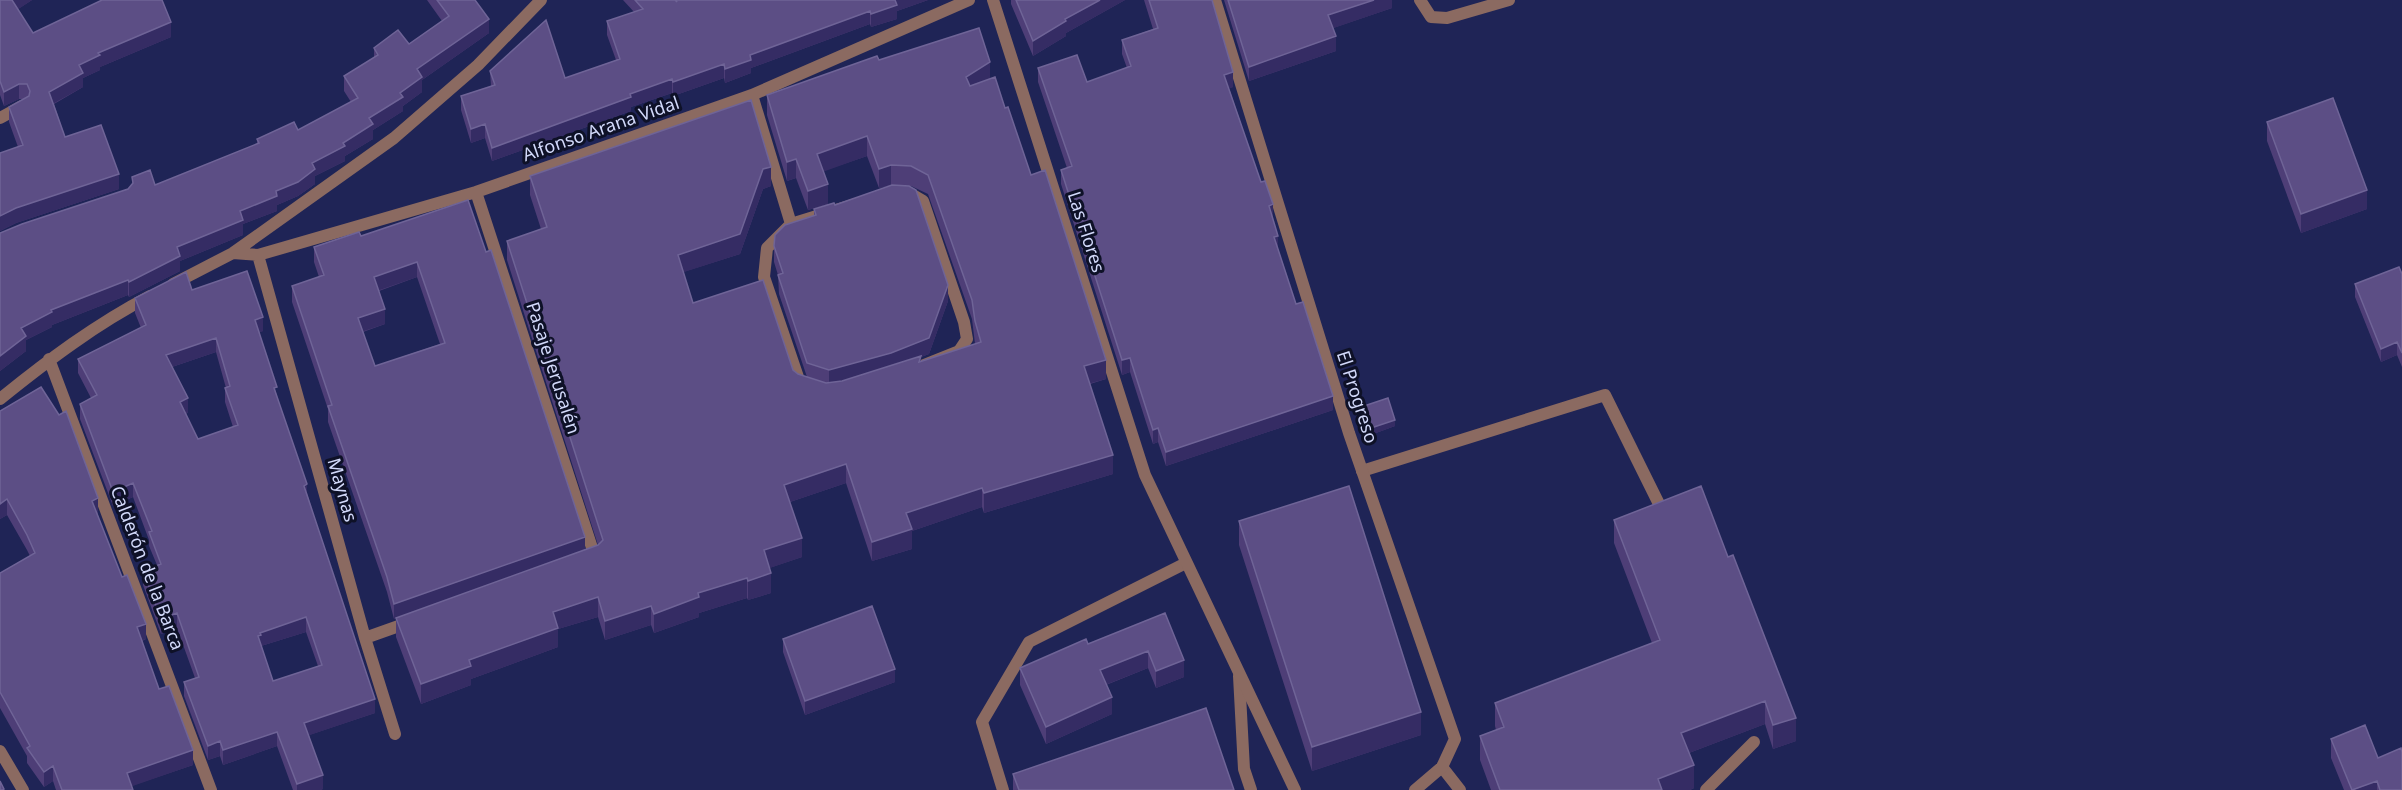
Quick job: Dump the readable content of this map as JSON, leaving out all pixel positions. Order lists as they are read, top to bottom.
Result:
{
  "streets": {
    "street": [
      "Alfonso Arana Vidal",
      "Las Flores",
      "Pasaje Jerusalén",
      "El Progreso",
      "Maynas",
      "Calderón de la Barca"
    ]
  },
  "crossings": [
    ["Alfonso Arana Vidal", "Pasaje Jerusalén"],
    ["Alfonso Arana Vidal", "Maynas"]
  ]
}
